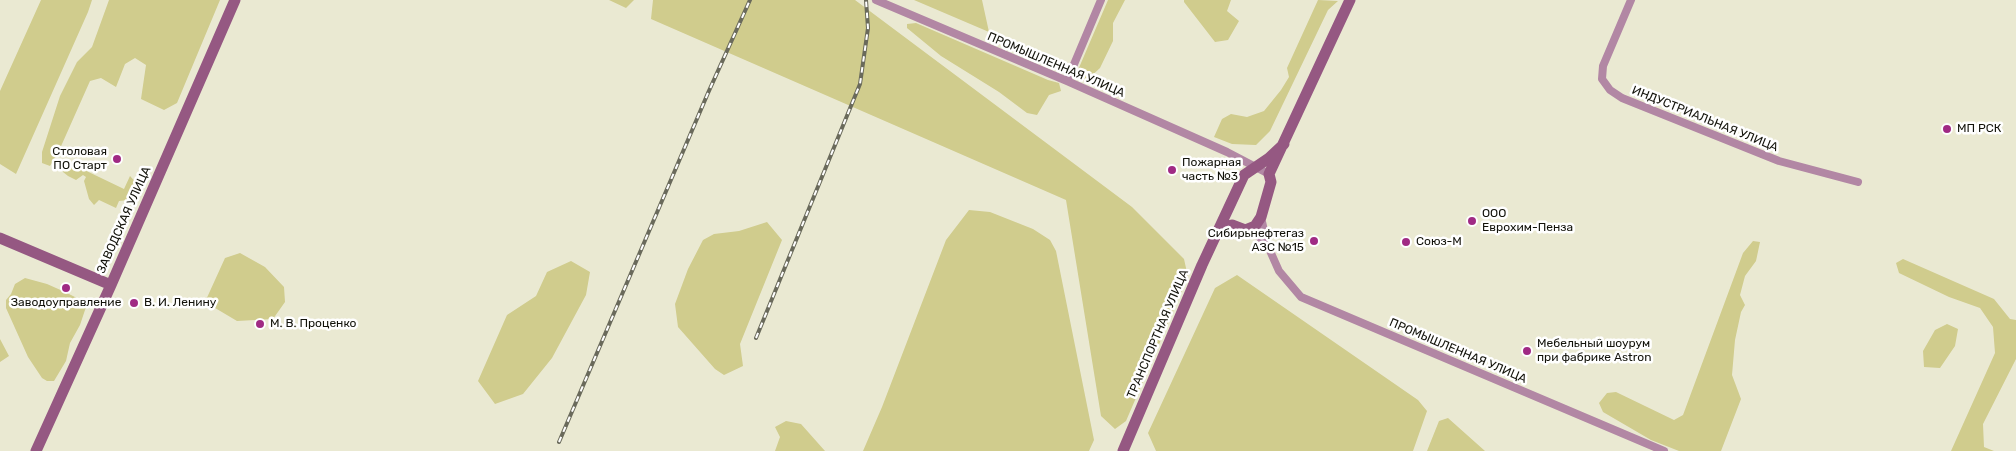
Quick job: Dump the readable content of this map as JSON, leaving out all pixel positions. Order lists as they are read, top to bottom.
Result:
{
  "streets": {
    "street": [
      "ПРОМЫШЛЕННАЯ УЛИЦА",
      "ИНДУСТРИАЛЬНАЯ УЛИЦА",
      "ЗАВОДСКАЯ УЛИЦА",
      "ТРАНСПОРТНАЯ УЛИЦА"
    ]
  },
  "places": [
    "МП РСК",
    "Столовая ПО Старт",
    "Пожарная часть №3",
    "ООО Еврохим-Пенза",
    "Сибирьнефтегаз АЗС №15",
    "Союз-М",
    "Заводоуправление",
    "В. И. Ленину",
    "М. В. Проценко",
    "Мебельный шоурум при фабрике Astron"
  ]
}
